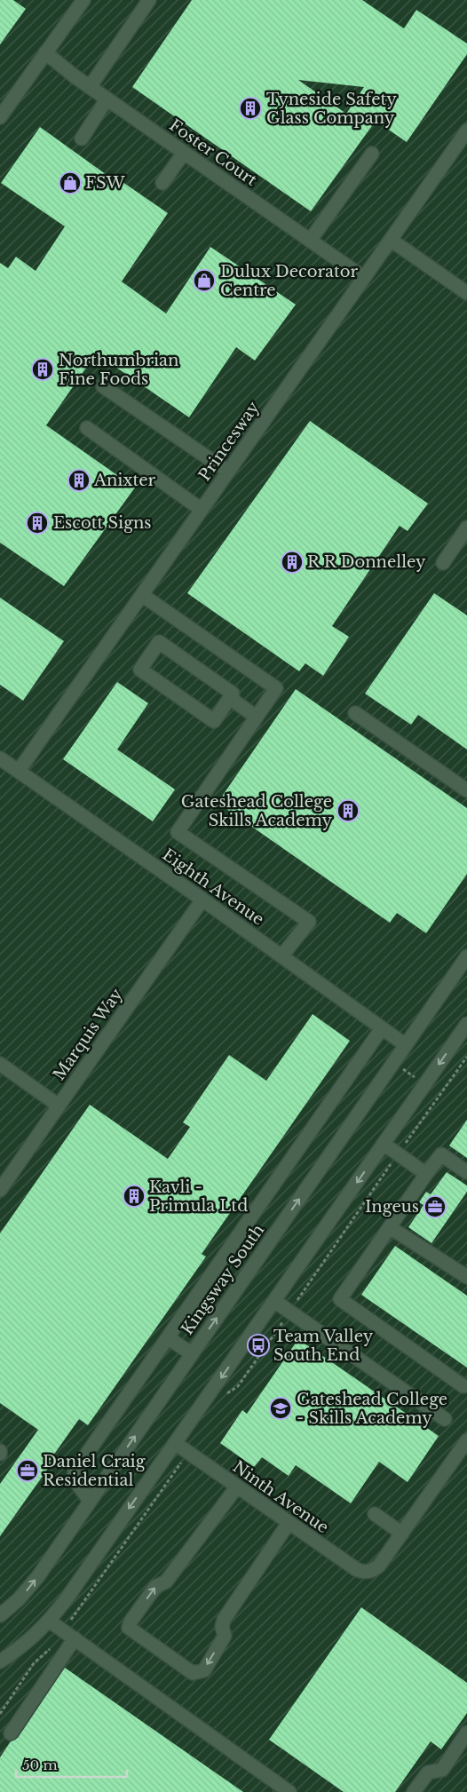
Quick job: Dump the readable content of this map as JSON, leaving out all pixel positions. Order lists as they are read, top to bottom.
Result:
{
  "streets": {
    "street": [
      "Foster Court",
      "Princesway",
      "Eighth Avenue",
      "Marquis Way",
      "Kingsway South",
      "Ninth Avenue"
    ]
  },
  "crossings": [
    ["Foster Court", "Princesway"],
    ["Princesway", "Eighth Avenue"],
    ["Eighth Avenue", "Marquis Way"],
    ["Eighth Avenue", "Kingsway South"]
  ],
  "places": {
    "building": [
      "Tyneside Safety Glass Company",
      "Northumbrian Fine Foods",
      "Anixter",
      "Escott Signs",
      "R R Donnelley",
      "Gateshead College Skills Academy",
      "Kavli - Primula Ltd"
    ],
    "shop": ["FSW", "Dulux Decorator Centre"],
    "office": ["Ingeus", "Daniel Craig Residential"],
    "bus stop": ["Team Valley South End"],
    "school or university": ["Gateshead College - Skills Academy"]
  },
  "scale_bar": "50 m"
}
